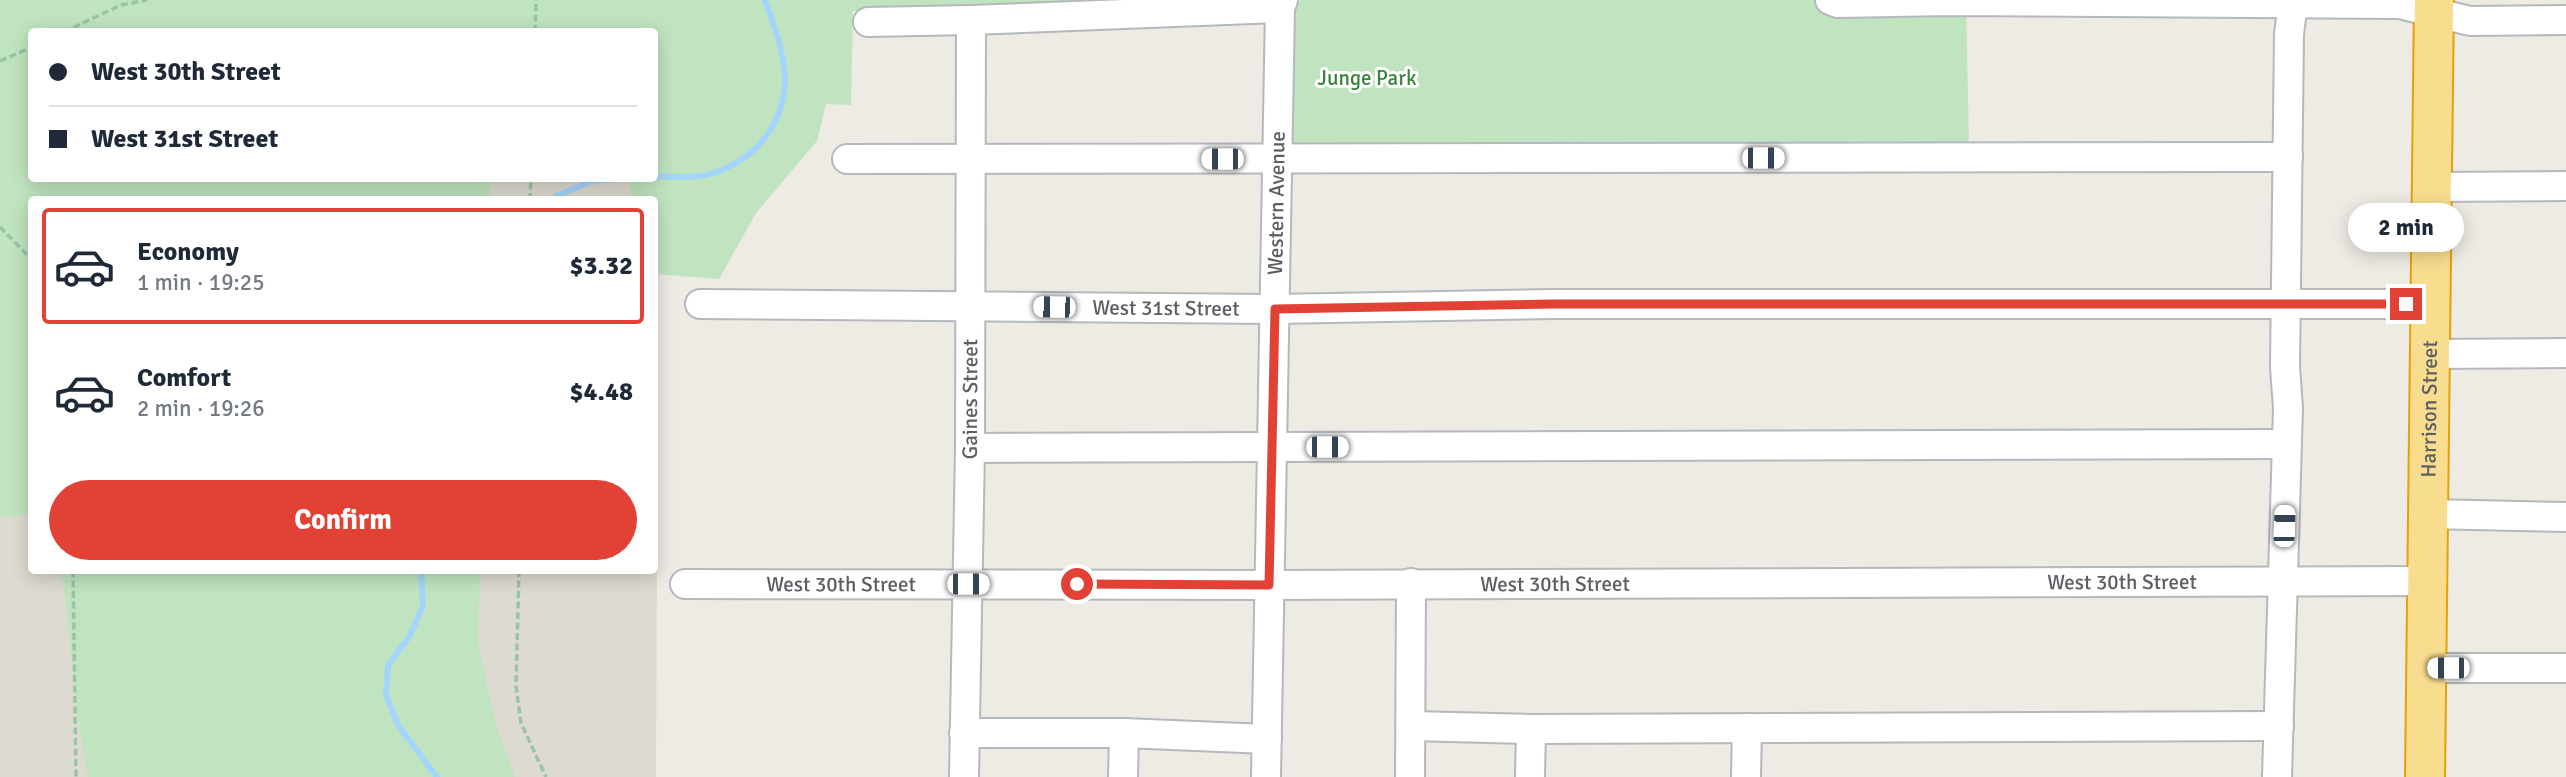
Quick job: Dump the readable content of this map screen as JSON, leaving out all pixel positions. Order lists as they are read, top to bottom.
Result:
{
  "streets": {
    "highway": ["Harrison Street"],
    "street": [
      "Western Avenue",
      "West 31st Street",
      "Gaines Street",
      "West 30th Street"
    ]
  },
  "crossings": [
    ["Western Avenue", "West 31st Street"],
    ["Western Avenue", "West 30th Street"],
    ["West 31st Street", "Gaines Street"],
    ["West 31st Street", "Harrison Street"],
    ["Gaines Street", "West 30th Street"],
    ["Harrison Street", "West 30th Street"]
  ],
  "parks": ["Junge Park"],
  "page": {
    "banner": ["West 30th Street", "West 31st Street"],
    "bubble": "2 min",
    "list": [
      {
        "name": "Economy",
        "note": "1 min · 19:25",
        "value": "$3.32"
      },
      {
        "name": "Comfort",
        "note": "2 min · 19:26",
        "value": "$4.48"
      }
    ],
    "buttons": "Confirm"
  }
}
